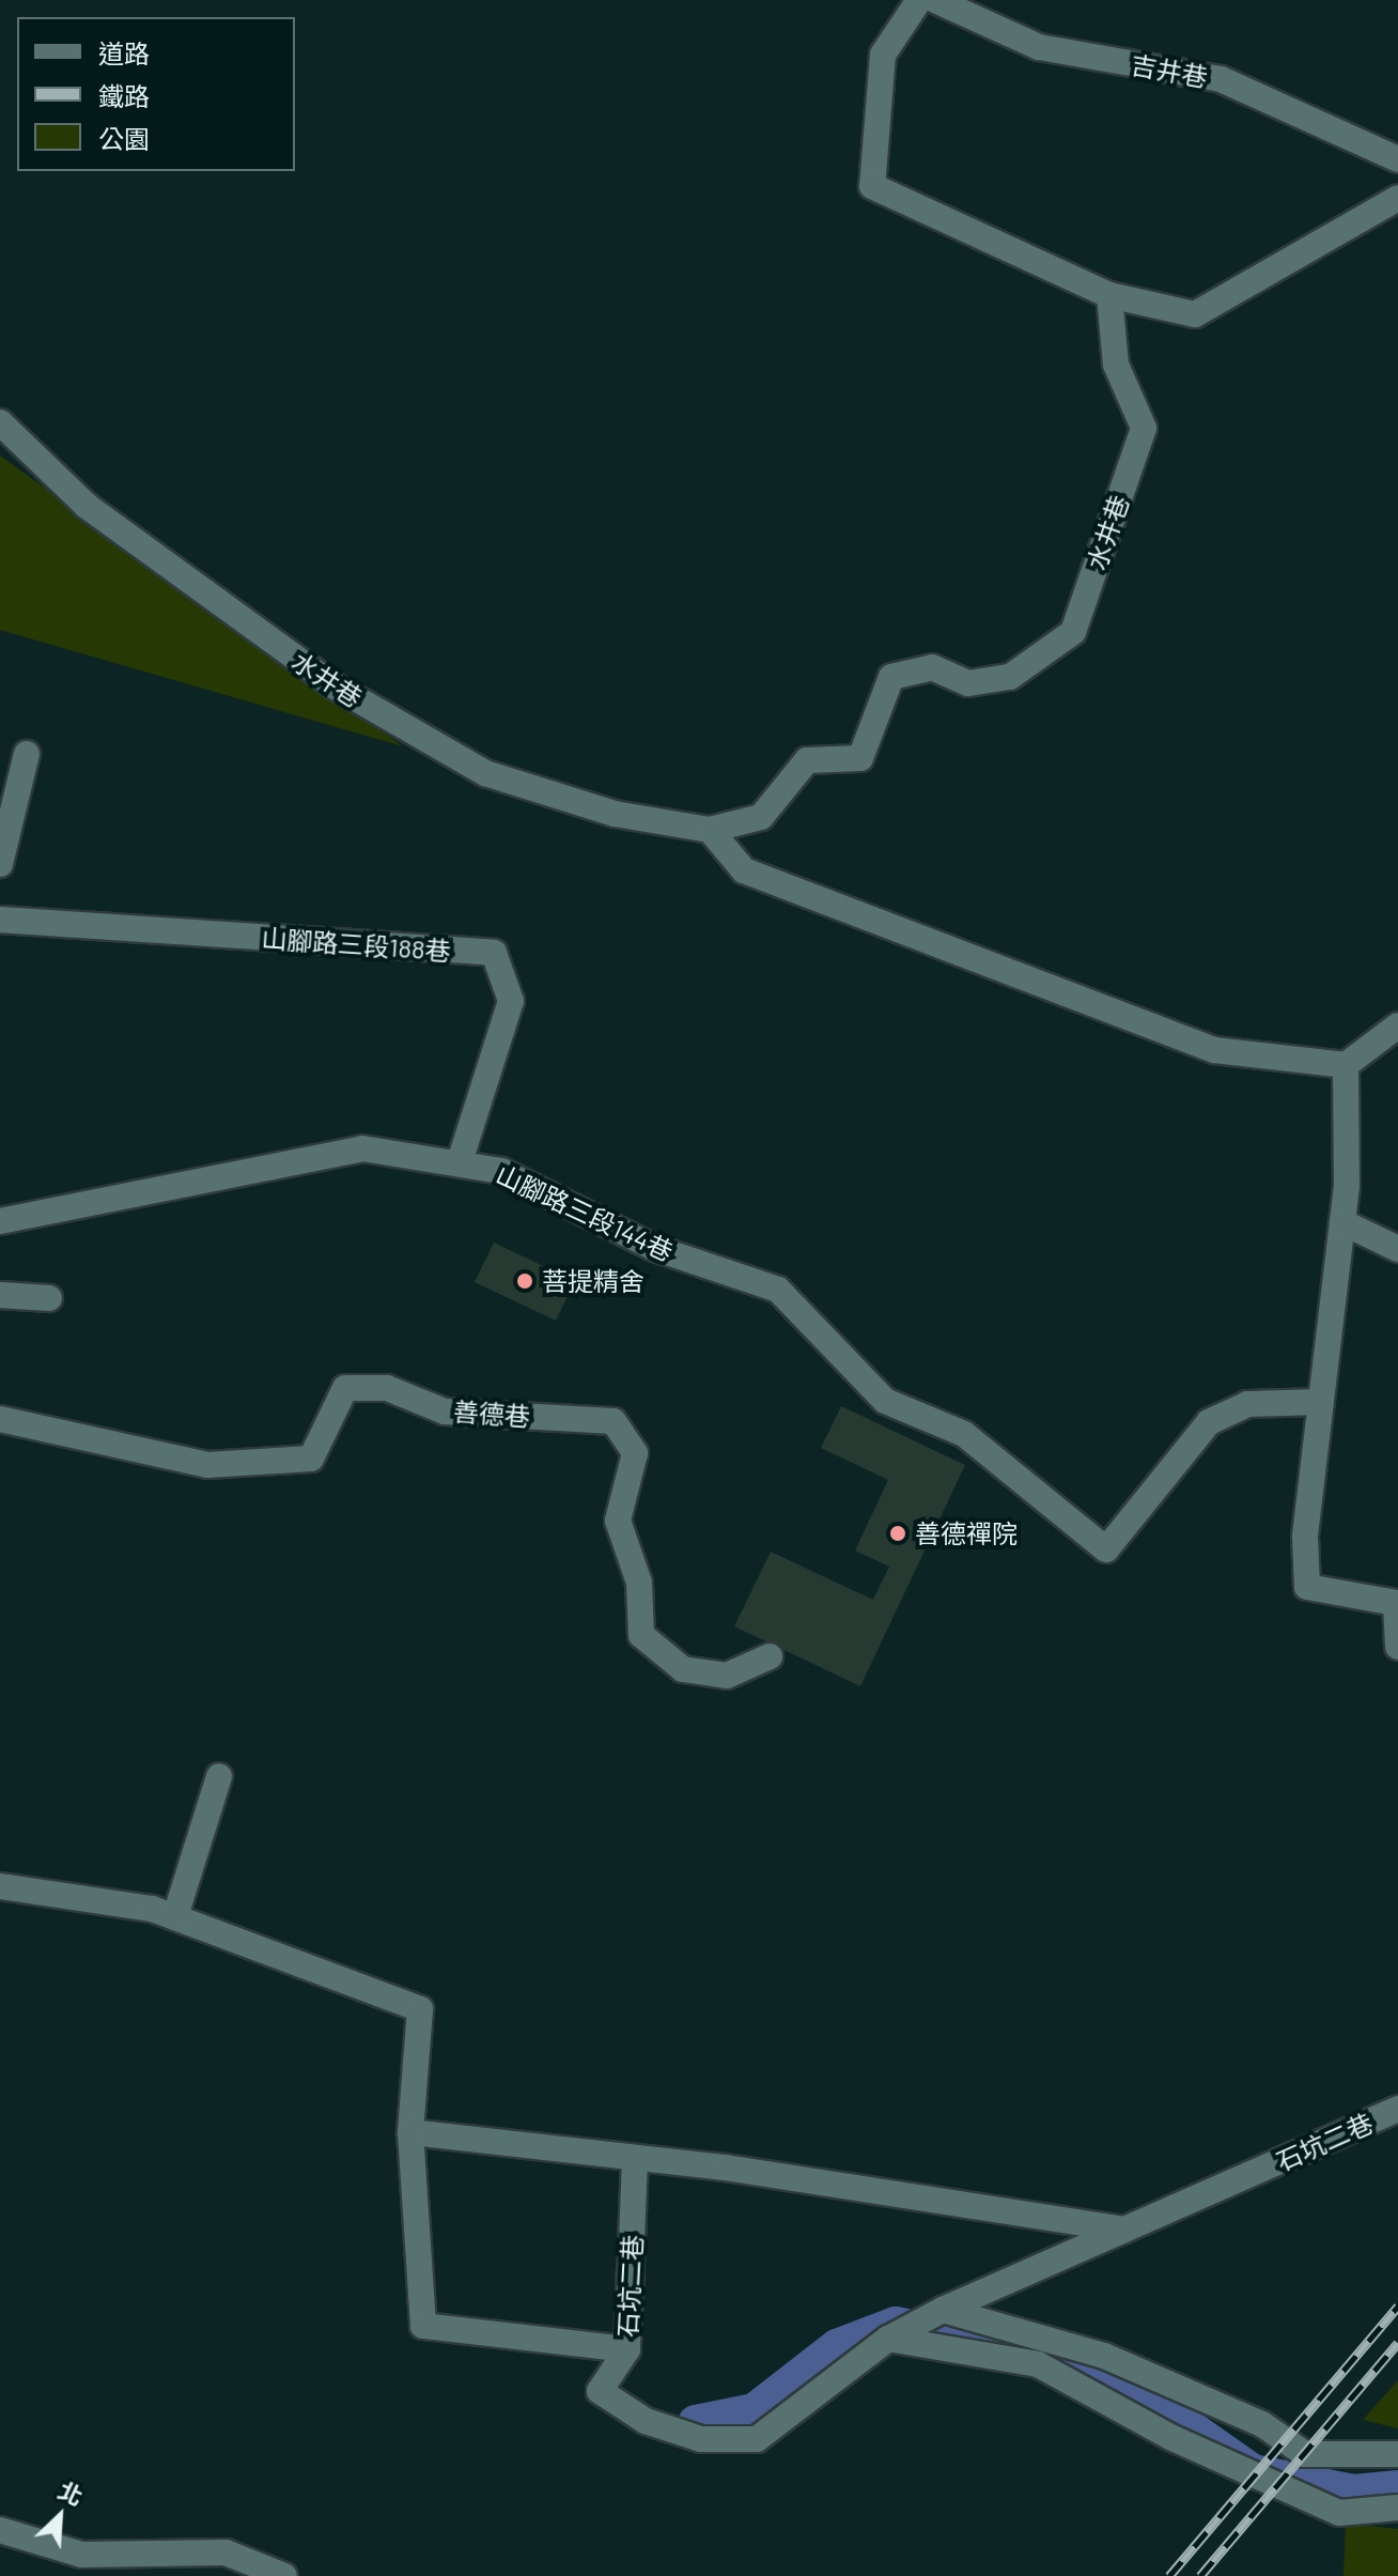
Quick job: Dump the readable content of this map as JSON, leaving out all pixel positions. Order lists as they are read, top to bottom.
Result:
{
  "streets": {
    "street": [
      "吉井巷",
      "水井巷",
      "山腳路三段188巷",
      "山腳路三段144巷",
      "善德巷",
      "石坑二巷"
    ]
  },
  "crossings": [
    ["山腳路三段188巷", "山腳路三段144巷"]
  ],
  "places": ["菩提精舍", "善德禪院"],
  "legend": ["道路", "鐵路", "公園"],
  "north": "top right"
}
